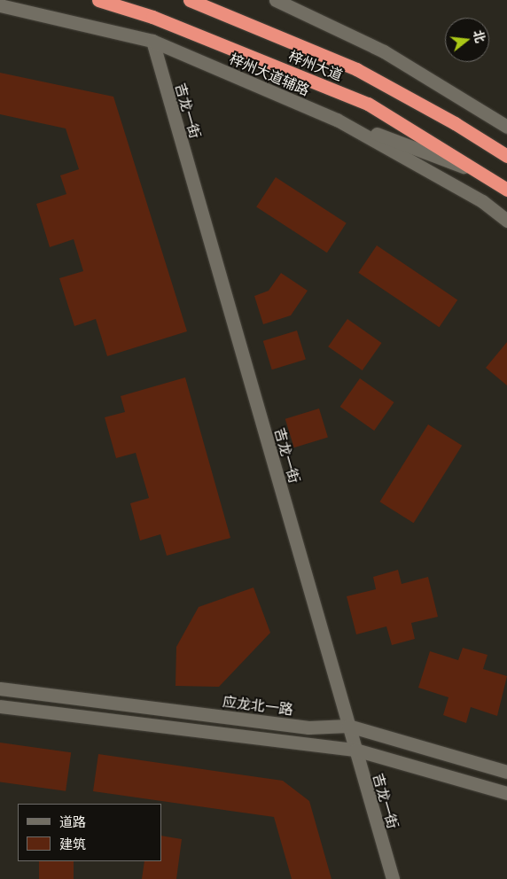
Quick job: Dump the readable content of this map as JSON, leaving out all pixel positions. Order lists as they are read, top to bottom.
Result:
{
  "streets": {
    "highway": ["梓州大道"],
    "street": ["梓州大道辅路", "吉龙一街", "应龙北一路"]
  },
  "crossings": [
    ["梓州大道辅路", "吉龙一街"],
    ["吉龙一街", "应龙北一路"]
  ],
  "legend": ["道路", "建筑"],
  "north": "right"
}
